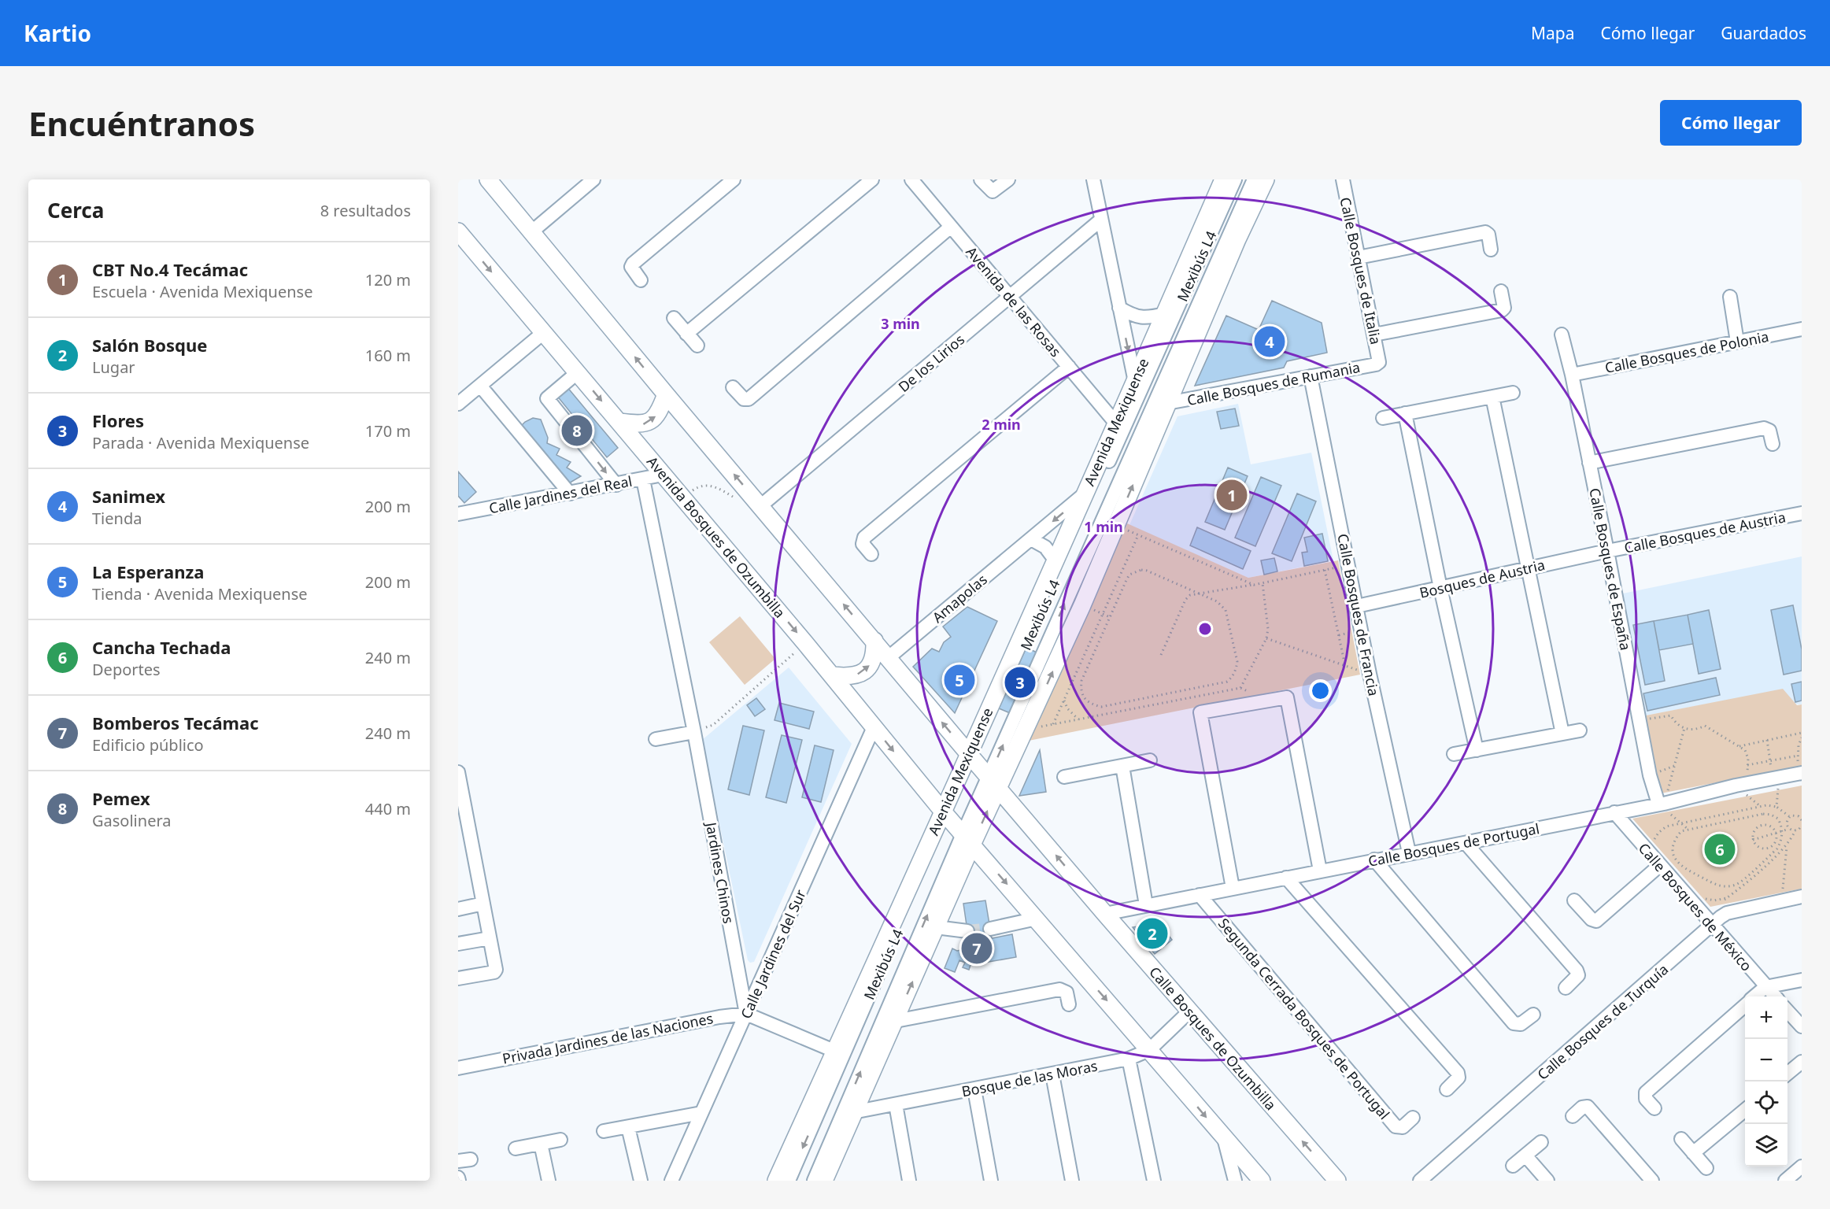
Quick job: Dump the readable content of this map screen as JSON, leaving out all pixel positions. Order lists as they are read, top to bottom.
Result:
{
  "streets": {
    "main road": ["Avenida Mexiquense", "Avenida Bosques de Ozumbilla", "Calle Bosques de Ozumbilla"],
    "street": [
      "Mexibús L4",
      "Calle Bosques de Italia",
      "Avenida de las Rosas",
      "Calle Bosques de Polonia",
      "De los Lirios",
      "Calle Bosques de Rumania",
      "Calle Jardines del Real",
      "Calle Bosques de Austria",
      "Calle Bosques de España",
      "Bosques de Austria",
      "Amapolas",
      "Calle Bosques de Francia",
      "Calle Bosques de Portugal",
      "Jardines Chinos",
      "Calle Bosques de México",
      "Calle Jardines del Sur",
      "Segunda Cerrada Bosques de Portugal",
      "Calle Bosques de Turquía",
      "Privada Jardines de las Naciones",
      "Bosque de las Moras"
    ]
  },
  "crossings": [
    ["Mexibús L4", "Avenida Mexiquense"],
    ["Mexibús L4", "Avenida Bosques de Ozumbilla"],
    ["Mexibús L4", "Calle Bosques de Ozumbilla"],
    ["Calle Bosques de Italia", "Calle Bosques de Rumania"],
    ["Avenida de las Rosas", "De los Lirios"],
    ["Avenida de las Rosas", "Avenida Mexiquense"],
    ["Calle Bosques de Polonia", "Calle Bosques de España"],
    ["Calle Bosques de Rumania", "Calle Bosques de Francia"],
    ["Avenida Mexiquense", "Avenida Bosques de Ozumbilla"],
    ["Avenida Mexiquense", "Amapolas"],
    ["Avenida Mexiquense", "Privada Jardines de las Naciones"],
    ["Calle Jardines del Real", "Avenida Bosques de Ozumbilla"],
    ["Calle Jardines del Real", "Jardines Chinos"],
    ["Calle Bosques de Austria", "Calle Bosques de España"],
    ["Calle Bosques de Austria", "Bosques de Austria"],
    ["Avenida Bosques de Ozumbilla", "Calle Jardines del Sur"],
    ["Calle Bosques de España", "Bosques de Austria"],
    ["Calle Bosques de España", "Calle Bosques de Portugal"],
    ["Bosques de Austria", "Calle Bosques de Francia"],
    ["Calle Bosques de Francia", "Calle Bosques de Portugal"],
    ["Calle Bosques de Portugal", "Calle Bosques de México"],
    ["Calle Bosques de Portugal", "Segunda Cerrada Bosques de Portugal"],
    ["Calle Bosques de Portugal", "Calle Bosques de Ozumbilla"],
    ["Jardines Chinos", "Calle Jardines del Sur"],
    ["Jardines Chinos", "Privada Jardines de las Naciones"],
    ["Calle Bosques de México", "Calle Bosques de Turquía"],
    ["Calle Jardines del Sur", "Privada Jardines de las Naciones"],
    ["Calle Bosques de Ozumbilla", "Bosque de las Moras"]
  ],
  "page": {
    "header": "Kartio",
    "nav": ["Mapa", "Cómo llegar", "Guardados"],
    "buttons": "Cómo llegar",
    "title": "Encuéntranos",
    "heading": ["Cerca", "8 resultados"],
    "list": [
      {
        "mark": "1",
        "name": "CBT No.4 Tecámac",
        "note": "Escuela · Avenida Mexiquense",
        "value": "120 m"
      },
      {
        "mark": "2",
        "name": "Salón Bosque",
        "note": "Lugar",
        "value": "160 m"
      },
      {
        "mark": "3",
        "name": "Flores",
        "note": "Parada · Avenida Mexiquense",
        "value": "170 m"
      },
      {
        "mark": "4",
        "name": "Sanimex",
        "note": "Tienda",
        "value": "200 m"
      },
      {
        "mark": "5",
        "name": "La Esperanza",
        "note": "Tienda · Avenida Mexiquense",
        "value": "200 m"
      },
      {
        "mark": "6",
        "name": "Cancha Techada",
        "note": "Deportes",
        "value": "240 m"
      },
      {
        "mark": "7",
        "name": "Bomberos Tecámac",
        "note": "Edificio público",
        "value": "240 m"
      },
      {
        "mark": "8",
        "name": "Pemex",
        "note": "Gasolinera",
        "value": "440 m"
      }
    ],
    "pins": [
      "4",
      "8",
      "1",
      "5",
      "3",
      "6",
      "2",
      "7"
    ],
    "map_buttons": ["+", "−"]
  },
  "rings": ["3 min", "2 min", "1 min"]
}
